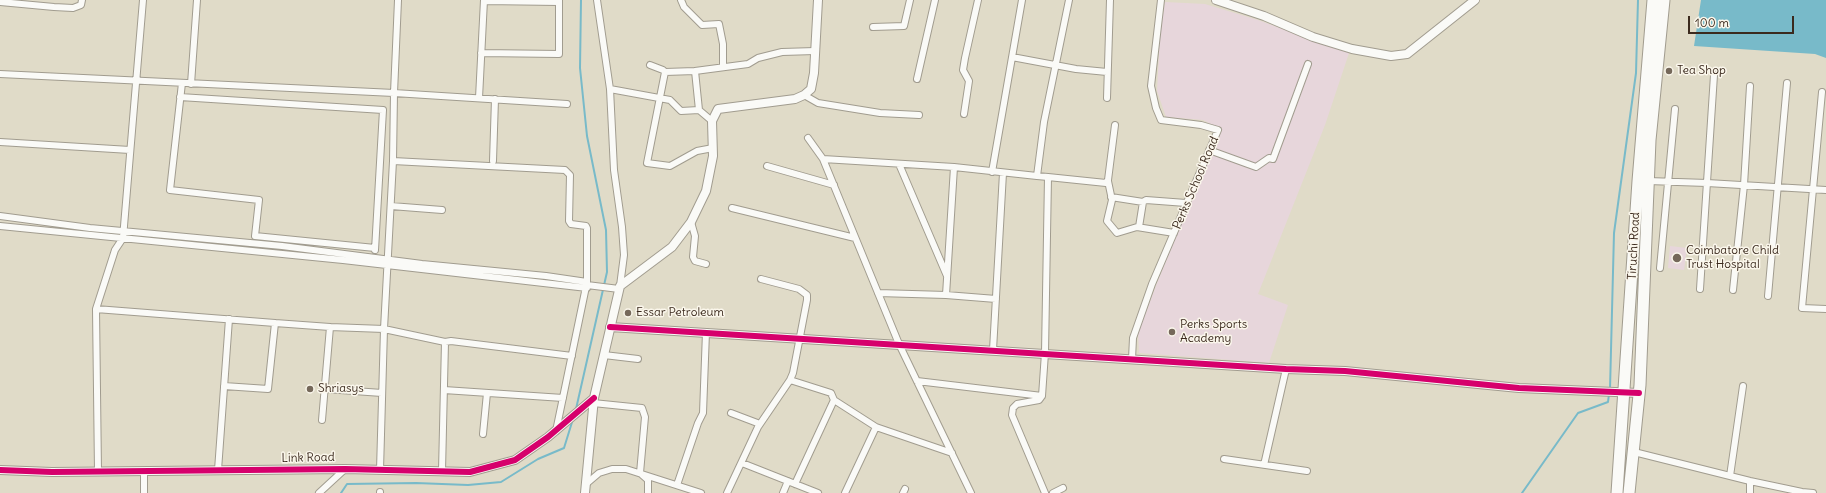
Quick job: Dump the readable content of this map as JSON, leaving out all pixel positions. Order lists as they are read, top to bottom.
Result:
{
  "streets": {
    "highway": ["Tiruchi Road"],
    "street": ["Perks School Road", "Link Road"]
  },
  "places": [
    "Tea Shop",
    "Coimbatore Child Trust Hospital",
    "Essar Petroleum",
    "Perks Sports Academy",
    "Shriasys"
  ],
  "scale_bar": "100 m"
}
